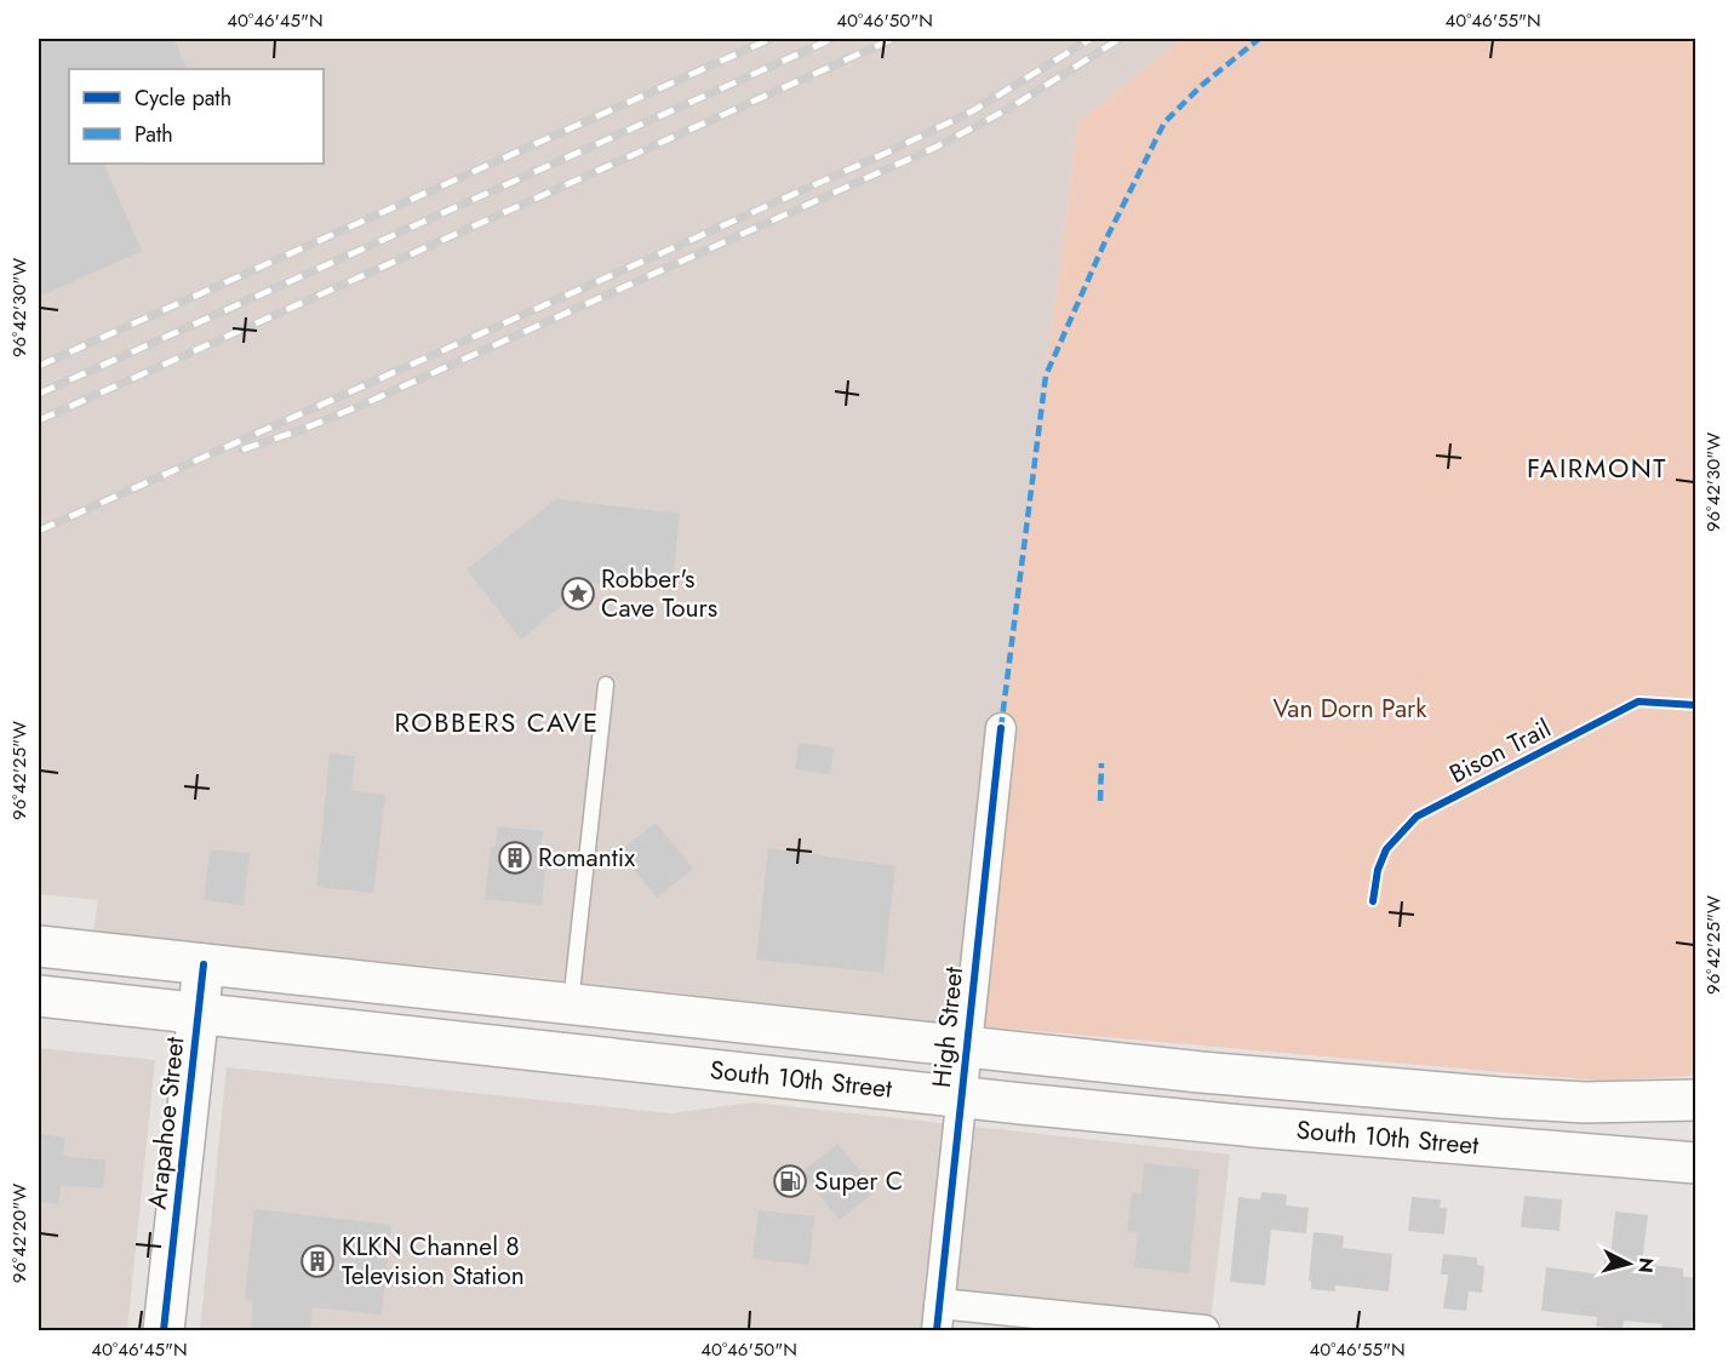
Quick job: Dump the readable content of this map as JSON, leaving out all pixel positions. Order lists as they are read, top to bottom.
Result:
{
  "streets": {
    "main road": ["South 10th Street", "Arapahoe Street"],
    "street": ["High Street"],
    "cycle path": ["Bison Trail"]
  },
  "crossings": [
    ["High Street", "South 10th Street"],
    ["South 10th Street", "Arapahoe Street"]
  ],
  "districts": ["FAIRMONT", "ROBBERS CAVE"],
  "parks": ["Van Dorn Park"],
  "places": {
    "place": ["Robber's Cave Tours"],
    "building": ["Romantix", "KLKN Channel 8 Television Station"],
    "fuel station": ["Super C"]
  },
  "legend": ["Cycle path", "Path"],
  "north": "right",
  "coordinates": [
    "40°46'45\"N",
    "40°46'50\"N",
    "40°46'55\"N",
    "96°42'30\"W",
    "96°42'25\"W",
    "96°42'20\"W"
  ]
}
